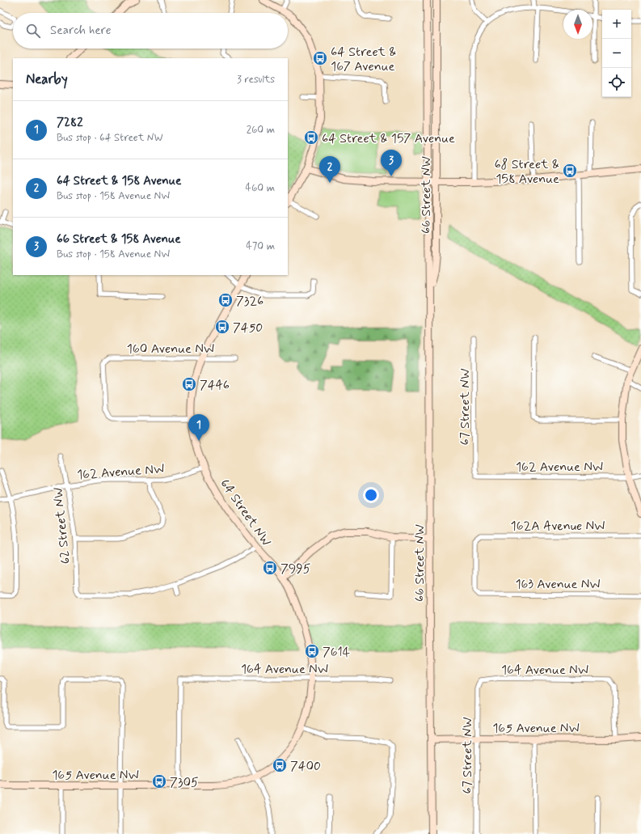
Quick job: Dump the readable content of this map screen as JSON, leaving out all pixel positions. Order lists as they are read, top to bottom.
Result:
{
  "streets": {
    "street": [
      "66 Street NW",
      "160 Avenue NW",
      "67 Street NW",
      "162 Avenue NW",
      "64 Street NW",
      "162A Avenue NW",
      "62 Street NW",
      "163 Avenue NW",
      "164 Avenue NW",
      "165 Avenue NW"
    ]
  },
  "crossings": [
    ["66 Street NW", "165 Avenue NW"],
    ["160 Avenue NW", "64 Street NW"],
    ["67 Street NW", "162 Avenue NW"],
    ["67 Street NW", "164 Avenue NW"],
    ["67 Street NW", "165 Avenue NW"],
    ["162 Avenue NW", "64 Street NW"],
    ["162 Avenue NW", "62 Street NW"],
    ["64 Street NW", "164 Avenue NW"],
    ["64 Street NW", "165 Avenue NW"],
    ["162A Avenue NW", "163 Avenue NW"],
    ["164 Avenue NW", "165 Avenue NW"]
  ],
  "places": {
    "bus stop": [
      "64 Street & 167 Avenue",
      "64 Street & 157 Avenue",
      "68 Street & 158 Avenue",
      "7326",
      "7450",
      "7446",
      "7995",
      "7614",
      "7400",
      "7305"
    ]
  },
  "north": "bottom",
  "page": {
    "map_buttons": ["+", "−"],
    "search": "Search here",
    "heading": ["Nearby", "3 results"],
    "list": [
      {
        "mark": "1",
        "name": "7282",
        "note": "Bus stop · 64 Street NW",
        "value": "260 m"
      },
      {
        "mark": "2",
        "name": "64 Street & 158 Avenue",
        "note": "Bus stop · 158 Avenue NW",
        "value": "460 m"
      },
      {
        "mark": "3",
        "name": "66 Street & 158 Avenue",
        "note": "Bus stop · 158 Avenue NW",
        "value": "470 m"
      }
    ],
    "pins": ["3", "2", "1"]
  }
}
